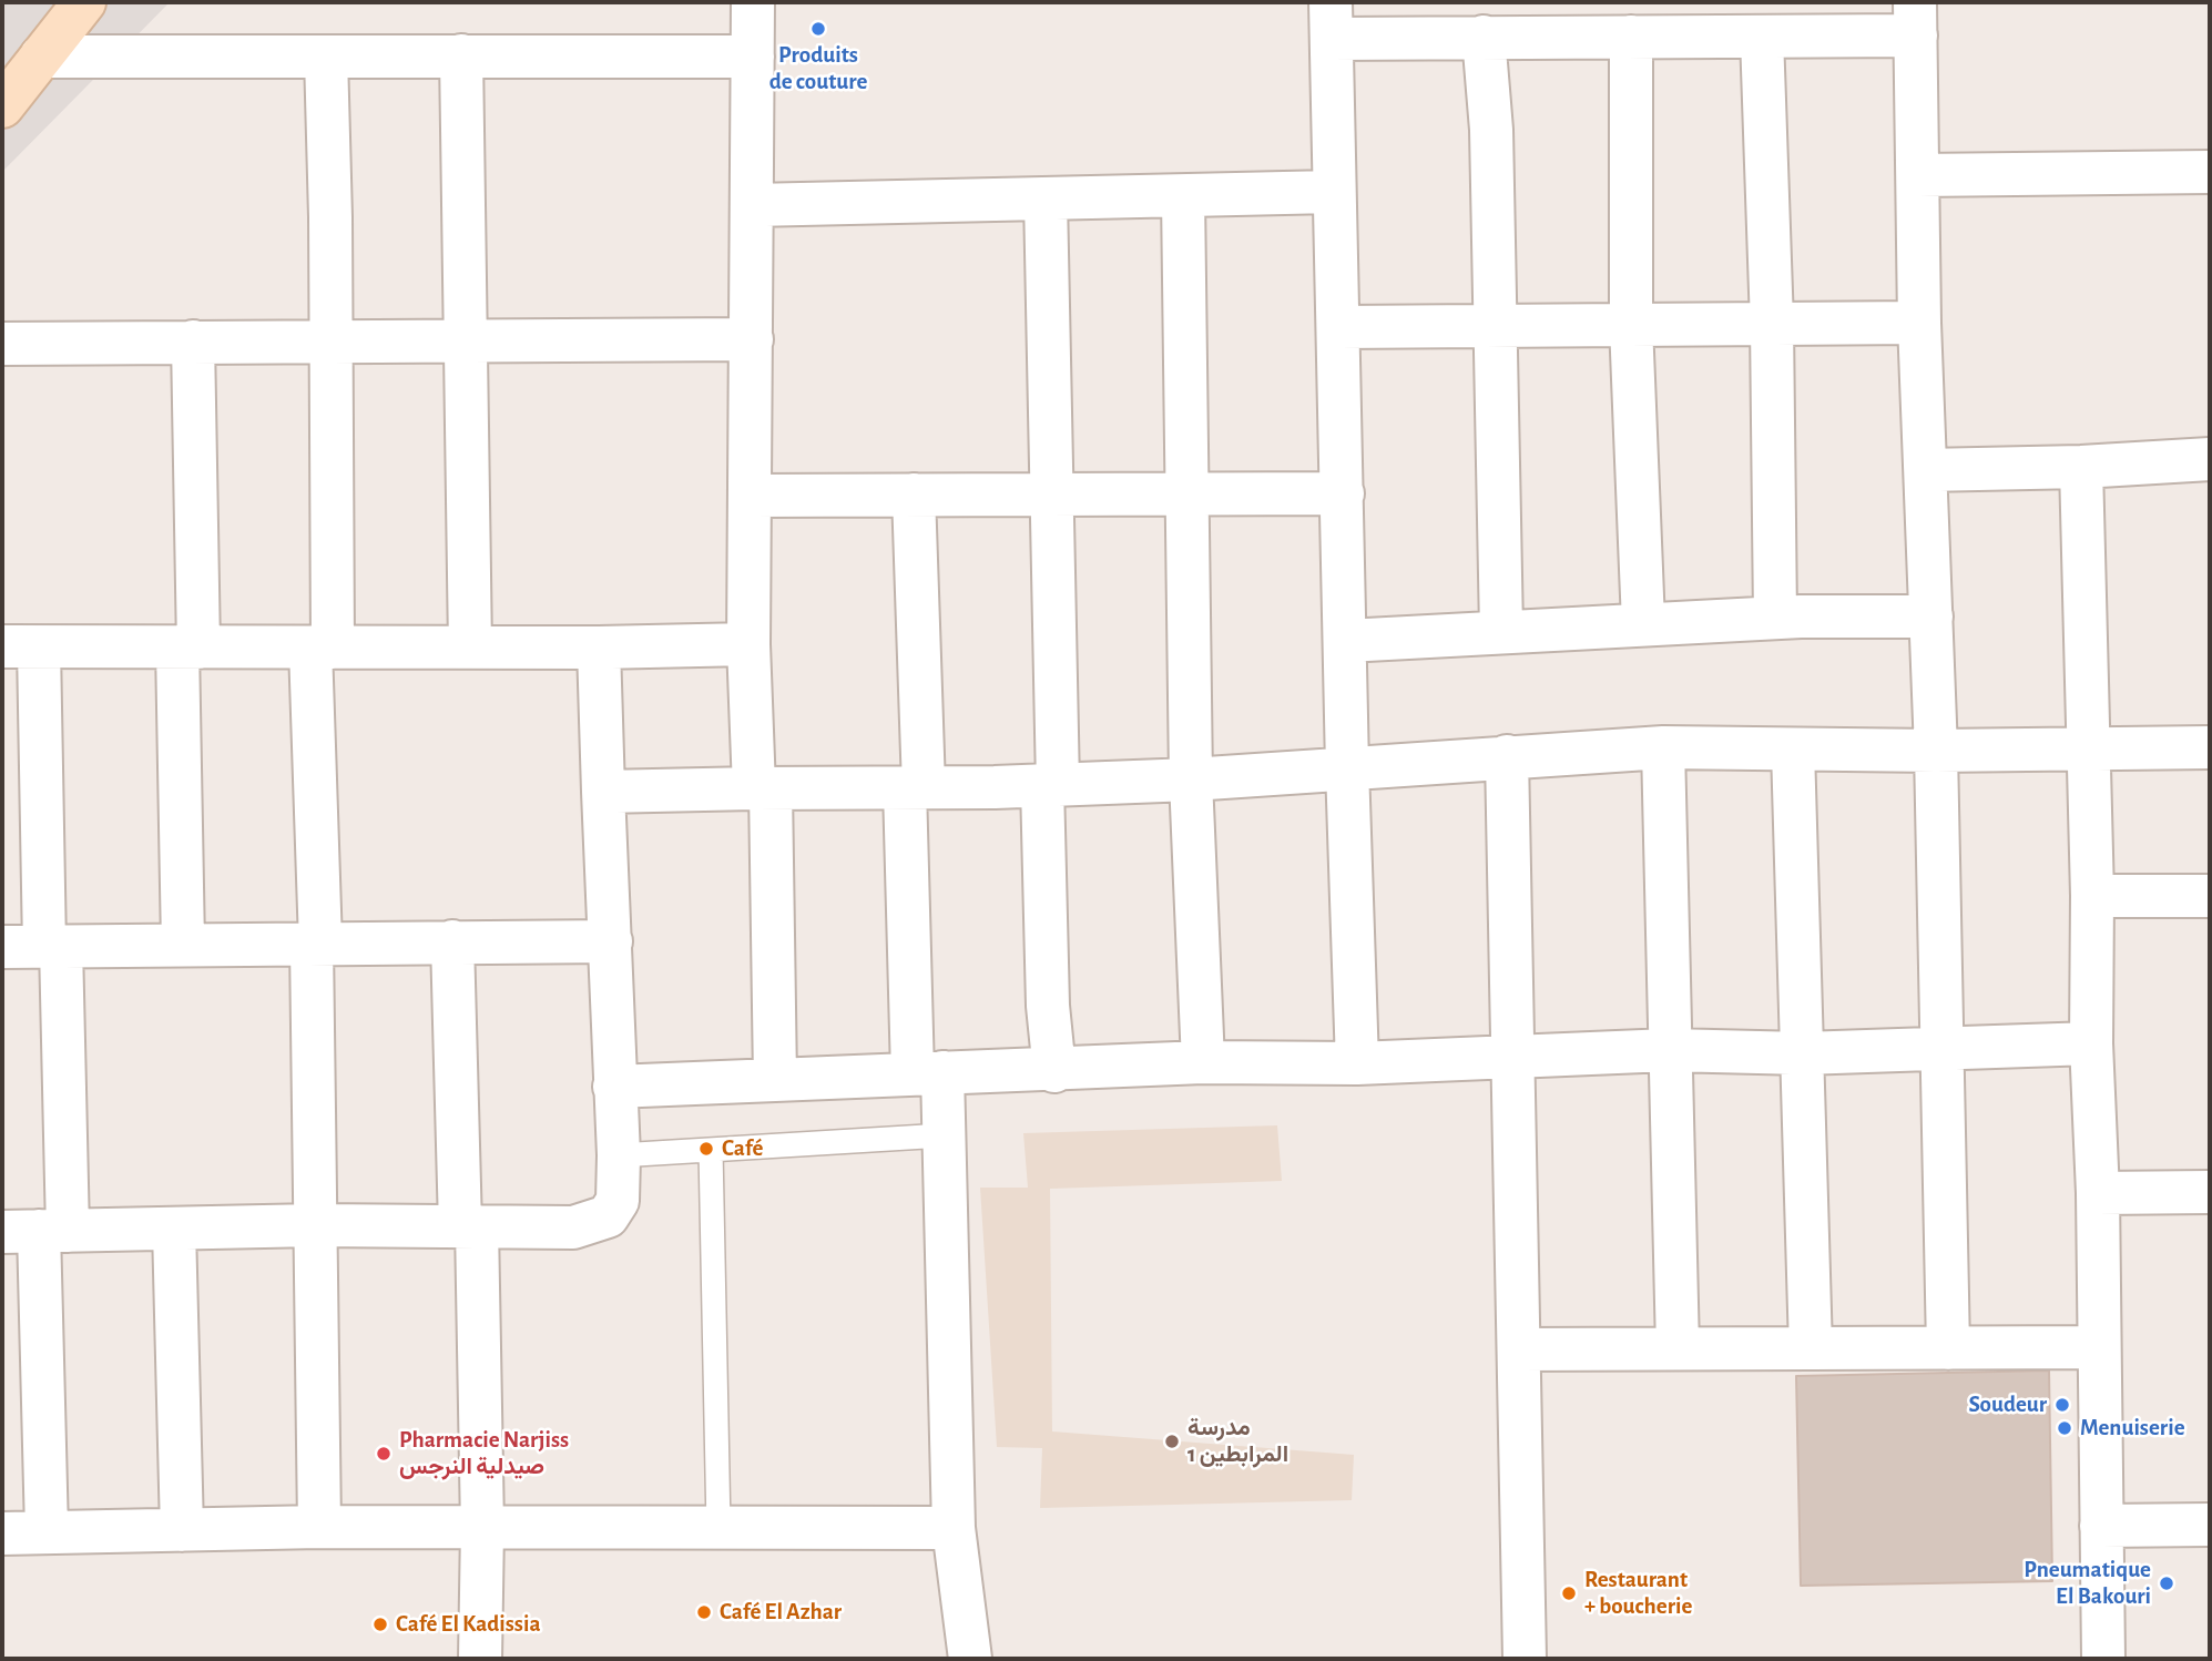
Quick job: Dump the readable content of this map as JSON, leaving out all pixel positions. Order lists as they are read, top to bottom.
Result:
{
  "places": [
    "Produits de couture",
    "Café",
    "Soudeur",
    "Menuiserie",
    "مدرسة المرابطين 1",
    "Pharmacie Narjiss صيدلية النرجس",
    "Pneumatique El Bakouri",
    "Restaurant + boucherie",
    "Café El Azhar",
    "Café El Kadissia"
  ]
}
